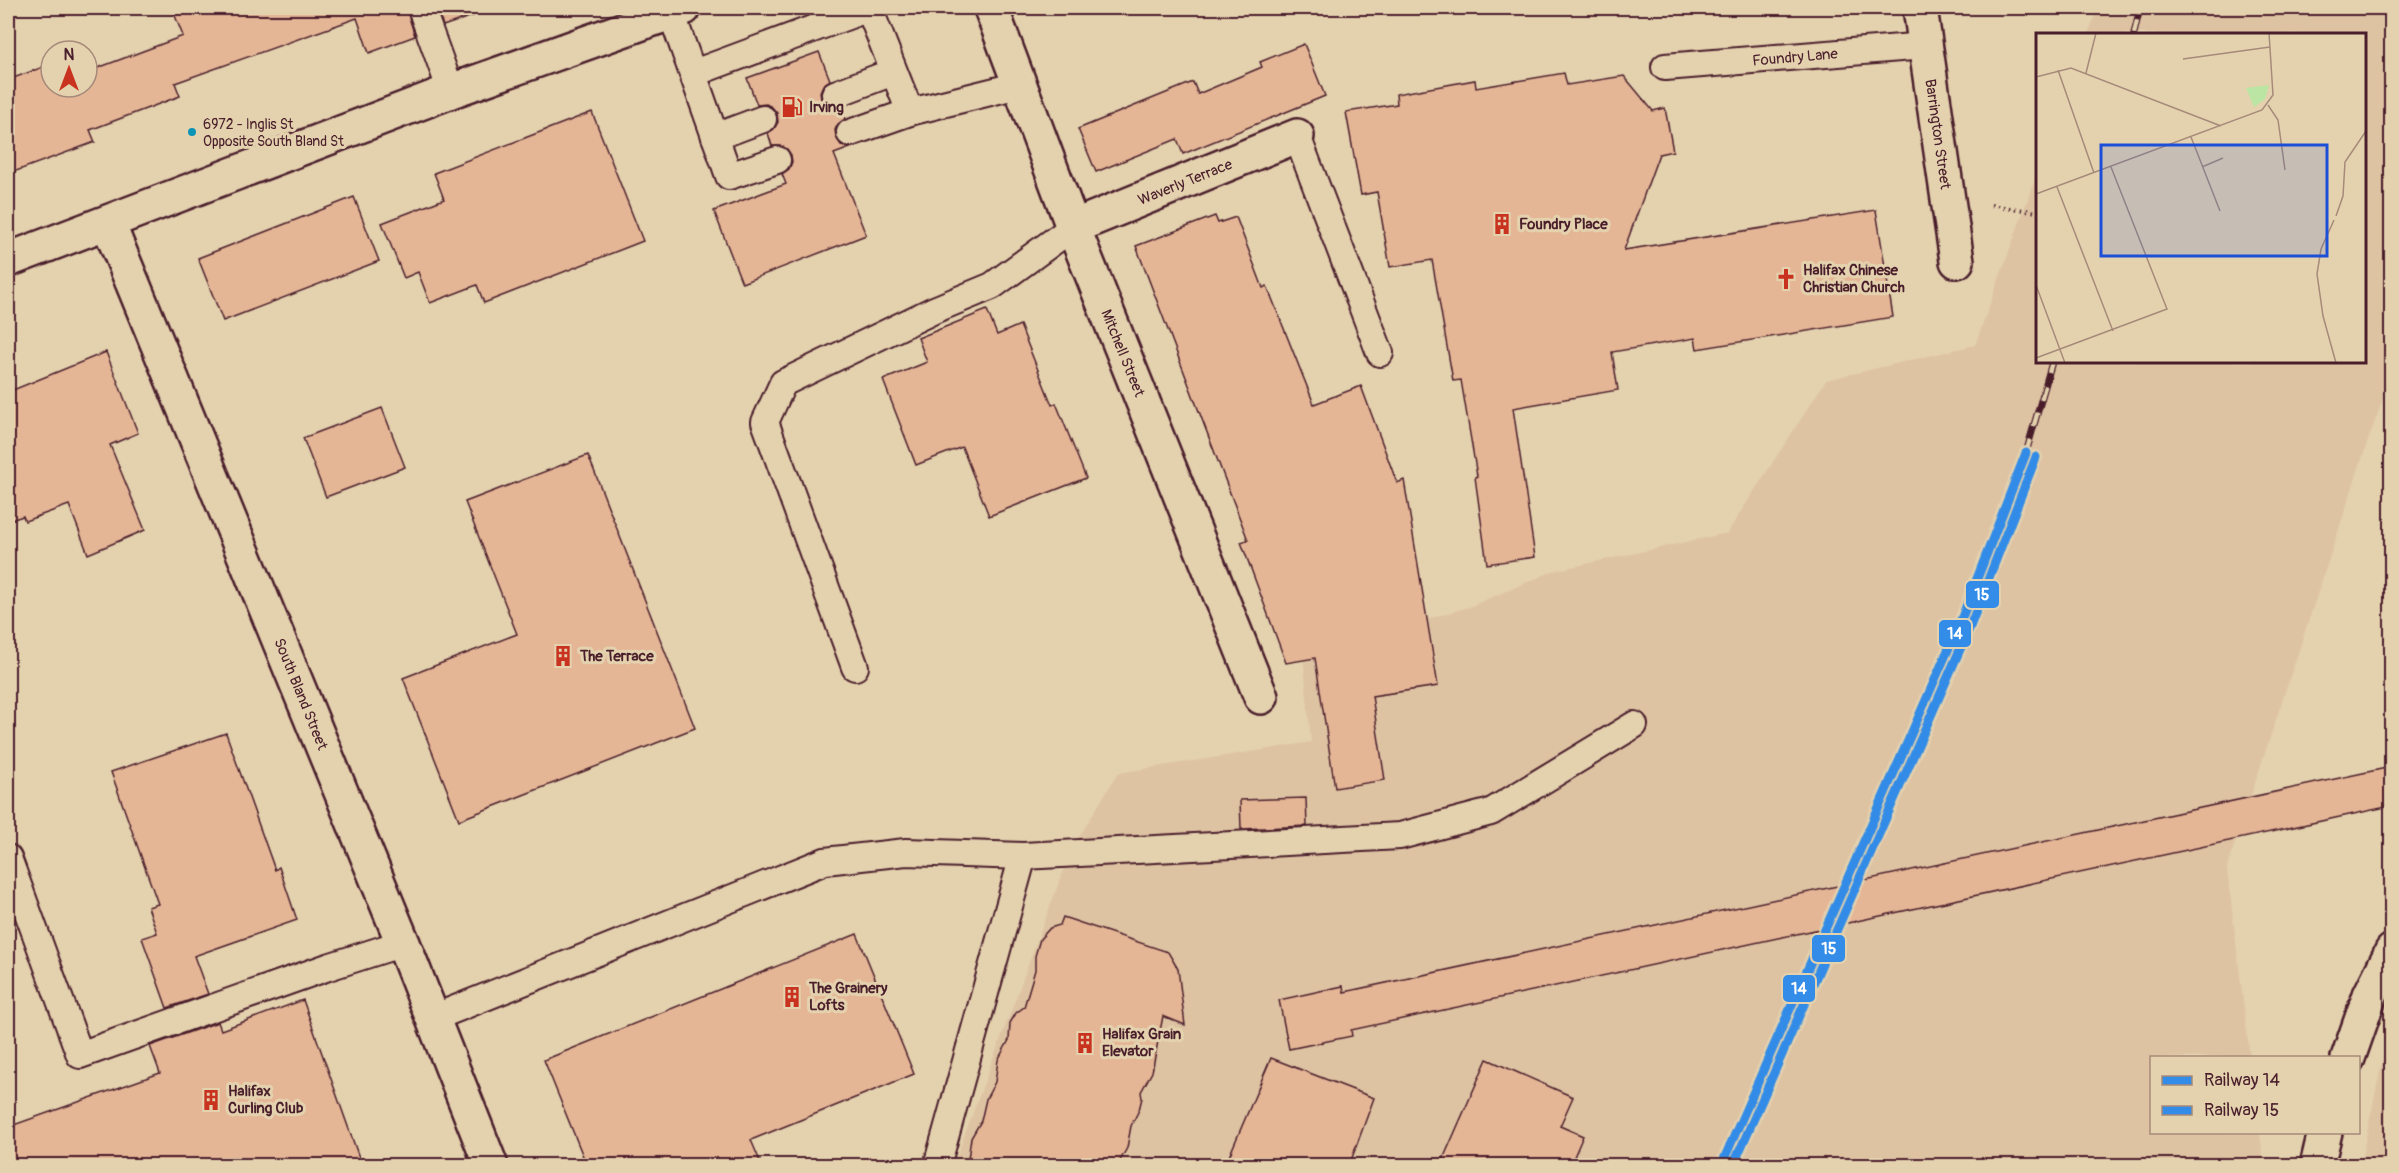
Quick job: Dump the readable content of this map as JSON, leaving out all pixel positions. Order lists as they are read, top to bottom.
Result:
{
  "streets": {
    "street": [
      "Barrington Street",
      "Waverly Terrace",
      "Mitchell Street",
      "South Bland Street"
    ],
    "lane": ["Foundry Lane"]
  },
  "crossings": [
    ["Foundry Lane", "Barrington Street"],
    ["Waverly Terrace", "Mitchell Street"]
  ],
  "places": {
    "fuel station": ["Irving"],
    "other": ["6972 - Inglis St Opposite South Bland St"],
    "building": [
      "Foundry Place",
      "The Terrace",
      "The Grainery Lofts",
      "Halifax Grain Elevator",
      "Halifax Curling Club"
    ],
    "church": ["Halifax Chinese Christian Church"]
  },
  "lines": ["rail line 14", "rail line 15"],
  "legend": ["Railway 14", "Railway 15"],
  "north": "top"
}
